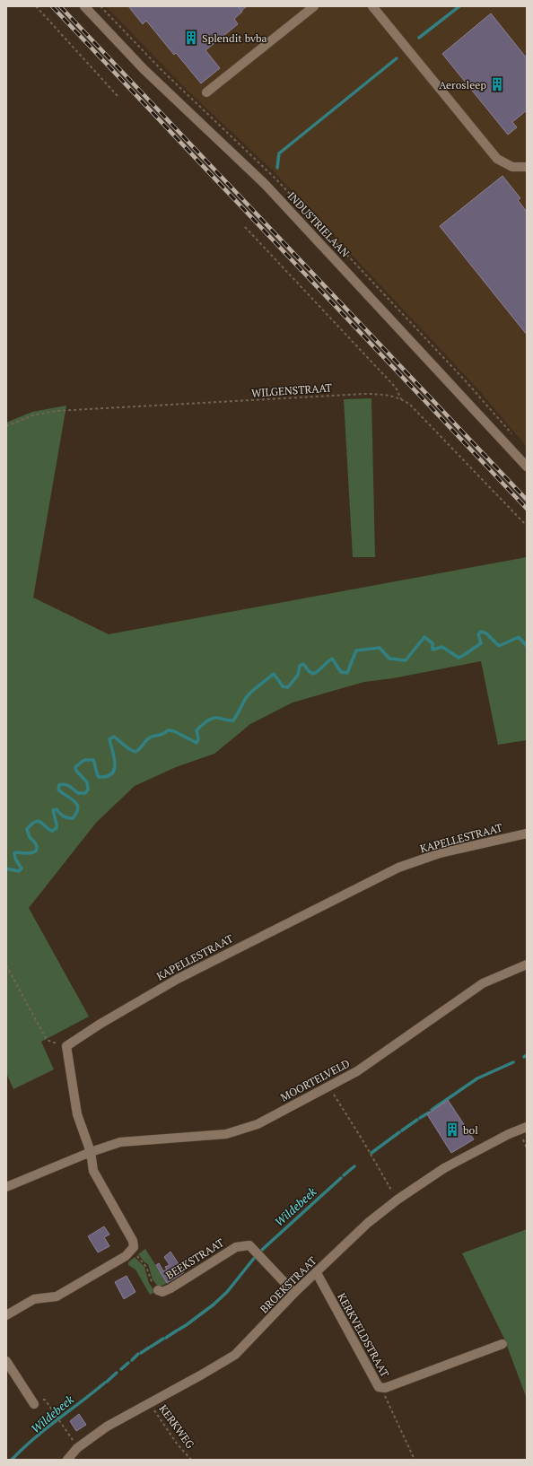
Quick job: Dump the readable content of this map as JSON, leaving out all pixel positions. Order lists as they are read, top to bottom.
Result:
{
  "streets": {
    "street": [
      "INDUSTRIELAAN",
      "KAPELLESTRAAT",
      "MOORTELVELD",
      "BEEKSTRAAT",
      "BROEKSTRAAT",
      "KERKVELDSTRAAT"
    ],
    "path": ["WILGENSTRAAT", "KERKWEG"]
  },
  "crossings": [
    ["BEEKSTRAAT", "BROEKSTRAAT"],
    ["BROEKSTRAAT", "KERKVELDSTRAAT"],
    ["BROEKSTRAAT", "KERKWEG"]
  ],
  "water": ["Wildebeek"],
  "places": {
    "building": ["Splendit bvba", "Aerosleep", "bol"]
  }
}
